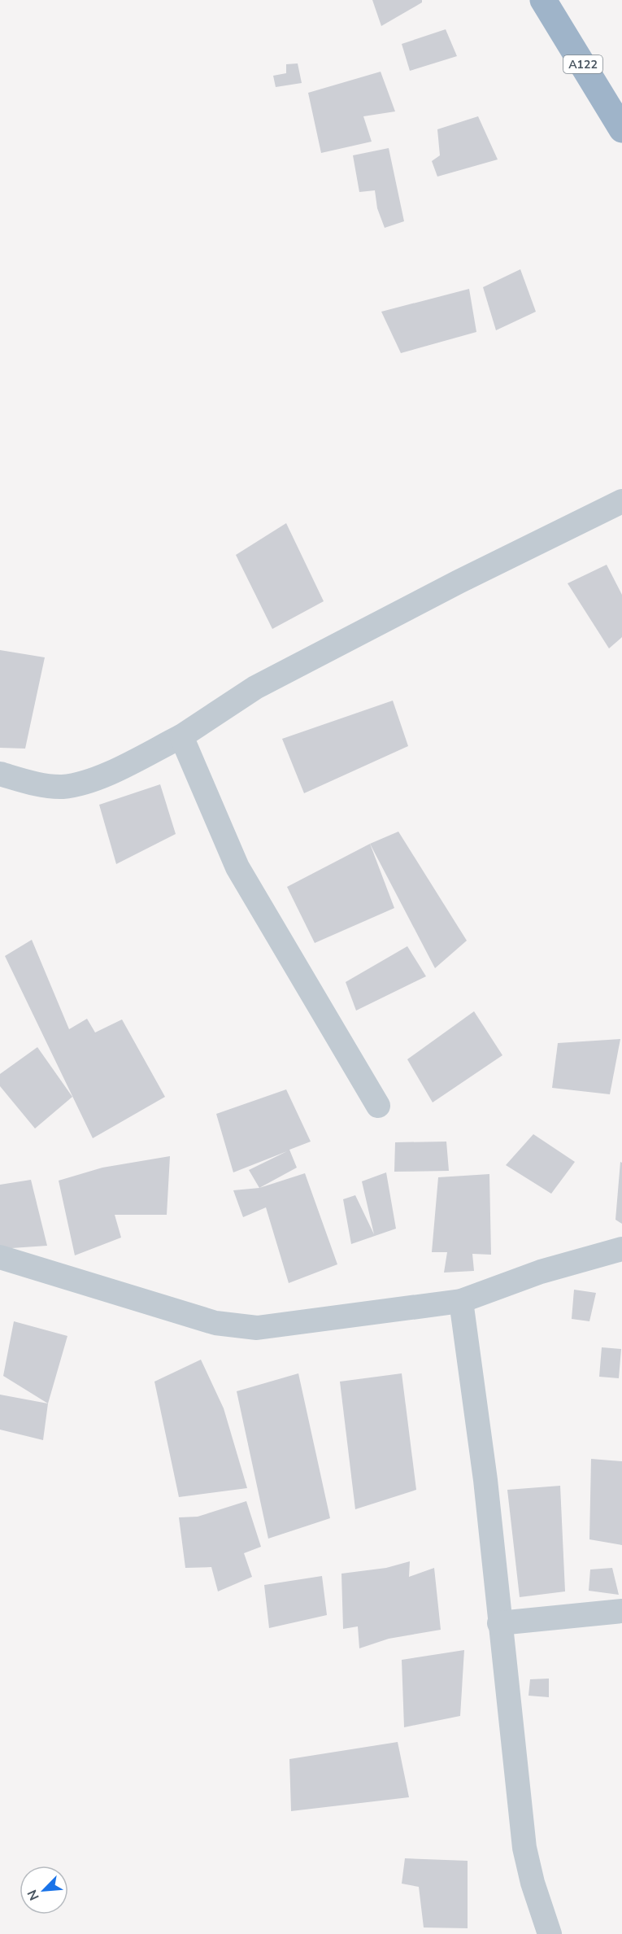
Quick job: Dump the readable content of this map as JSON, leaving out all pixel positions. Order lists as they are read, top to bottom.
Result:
{
  "streets": {
    "highway": ["A122"]
  },
  "north": "bottom left"
}
